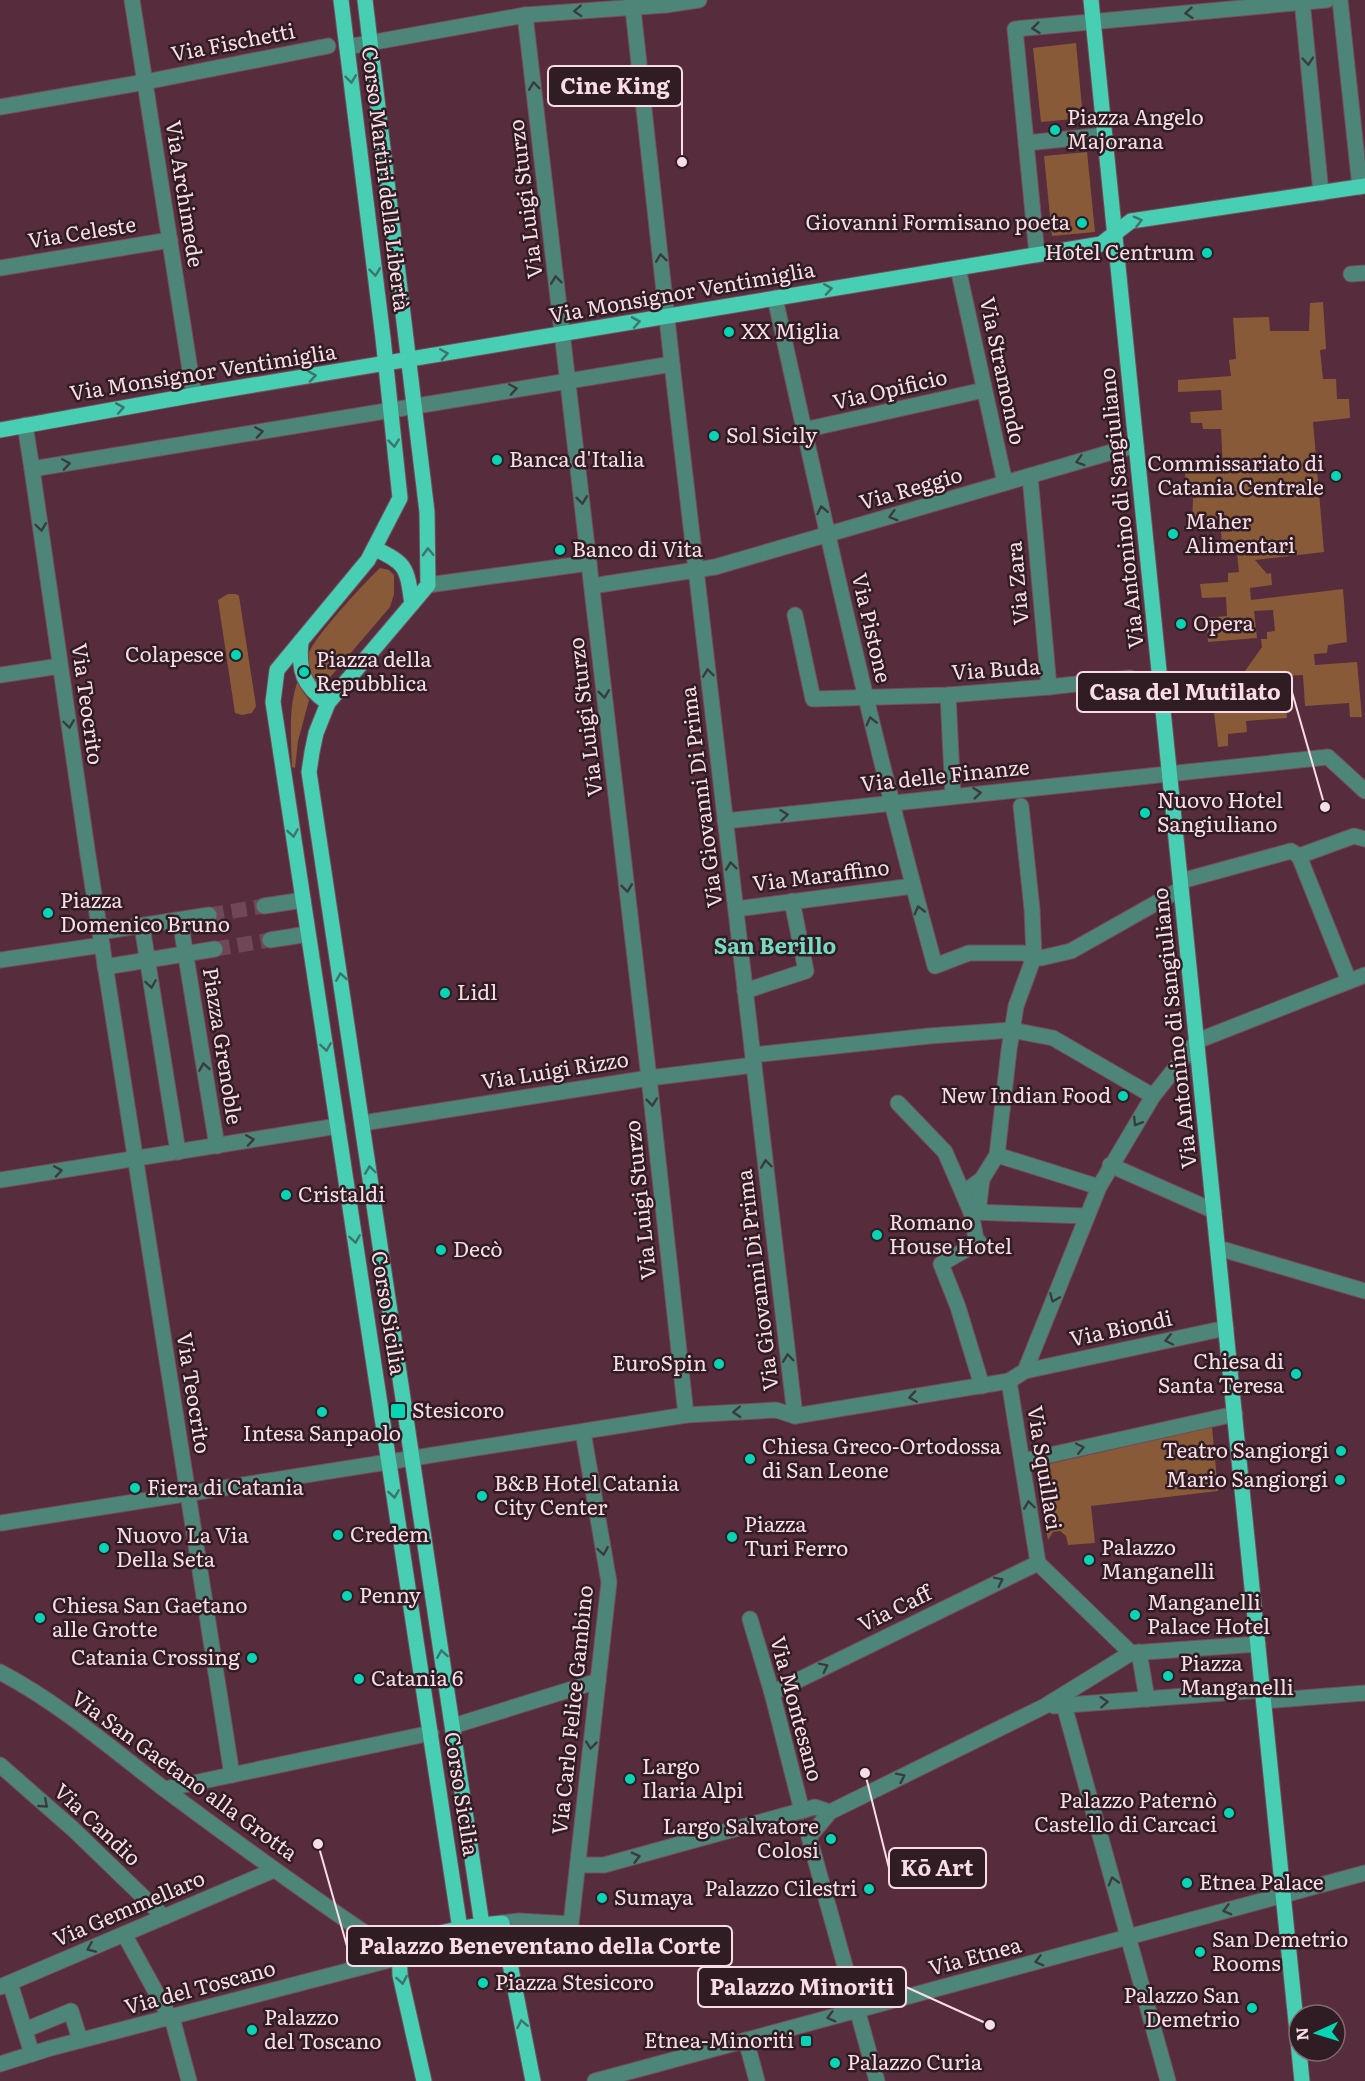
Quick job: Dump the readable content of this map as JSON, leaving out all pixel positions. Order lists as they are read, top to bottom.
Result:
{
  "streets": {
    "main road": [
      "Corso Martiri della Libertà",
      "Via Monsignor Ventimiglia",
      "Via Antonino di Sangiuliano",
      "Corso Sicilia"
    ],
    "street": [
      "Via Fischetti",
      "Via Archimede",
      "Via Luigi Sturzo",
      "Via Celeste",
      "Via Stramondo",
      "Via Opificio",
      "Via Reggio",
      "Via Zara",
      "Via Pistone",
      "Via Buda",
      "Via Teocrito",
      "Via delle Finanze",
      "Via Giovanni Di Prima",
      "Via Maraffino",
      "Piazza Grenoble",
      "Via Luigi Rizzo",
      "Via Biondi",
      "Via Squillaci",
      "Via Caff",
      "Via Montesano",
      "Via Carlo Felice Gambino",
      "Via San Gaetano alla Grotta",
      "Via Candio",
      "Via Gemmellaro",
      "Via Etnea",
      "Via del Toscano"
    ]
  },
  "crossings": [
    ["Via Fischetti", "Via Archimede"],
    ["Corso Martiri della Libertà", "Via Monsignor Ventimiglia"],
    ["Corso Martiri della Libertà", "Corso Sicilia"],
    ["Via Archimede", "Via Celeste"],
    ["Via Archimede", "Via Monsignor Ventimiglia"],
    ["Via Luigi Sturzo", "Via Monsignor Ventimiglia"],
    ["Via Luigi Sturzo", "Via Reggio"],
    ["Via Luigi Sturzo", "Via Luigi Rizzo"],
    ["Via Monsignor Ventimiglia", "Via Stramondo"],
    ["Via Monsignor Ventimiglia", "Via Antonino di Sangiuliano"],
    ["Via Monsignor Ventimiglia", "Via Pistone"],
    ["Via Monsignor Ventimiglia", "Via Teocrito"],
    ["Via Monsignor Ventimiglia", "Via Giovanni Di Prima"],
    ["Via Stramondo", "Via Opificio"],
    ["Via Stramondo", "Via Reggio"],
    ["Via Opificio", "Via Pistone"],
    ["Via Reggio", "Via Antonino di Sangiuliano"],
    ["Via Reggio", "Via Zara"],
    ["Via Reggio", "Via Pistone"],
    ["Via Reggio", "Via Giovanni Di Prima"],
    ["Via Antonino di Sangiuliano", "Via delle Finanze"],
    ["Via Antonino di Sangiuliano", "Via Biondi"],
    ["Via Antonino di Sangiuliano", "Via Etnea"],
    ["Via Zara", "Via Buda"],
    ["Via Pistone", "Via Buda"],
    ["Via Pistone", "Via delle Finanze"],
    ["Via Pistone", "Via Maraffino"],
    ["Via delle Finanze", "Via Giovanni Di Prima"],
    ["Via Giovanni Di Prima", "Via Maraffino"],
    ["Via Giovanni Di Prima", "Via Luigi Rizzo"],
    ["Via Luigi Rizzo", "Corso Sicilia"],
    ["Via Biondi", "Via Squillaci"],
    ["Via Squillaci", "Via Caff"],
    ["Via Caff", "Via Montesano"],
    ["Via San Gaetano alla Grotta", "Via Gemmellaro"],
    ["Via San Gaetano alla Grotta", "Via del Toscano"],
    ["Via Candio", "Via Gemmellaro"]
  ],
  "one_way": [
    "Via Monsignor Ventimiglia",
    "Via Reggio",
    "Via Pistone",
    "Via Teocrito",
    "Via delle Finanze",
    "Via Giovanni Di Prima",
    "Via Squillaci",
    "Via Carlo Felice Gambino",
    "Via Candio",
    "Via Gemmellaro",
    "Via Etnea"
  ],
  "districts": ["San Berillo"],
  "places": {
    "other": [
      "Piazza Angelo Majorana",
      "Cine King",
      "Giovanni Formisano poeta",
      "Hotel Centrum",
      "XX Miglia",
      "Sol Sicily",
      "Banca d'Italia",
      "Commissariato di Catania Centrale",
      "Maher Alimentari",
      "Banco di Vita",
      "Opera",
      "Colapesce",
      "Piazza della Repubblica",
      "Casa del Mutilato",
      "Nuovo Hotel Sangiuliano",
      "Piazza Domenico Bruno",
      "Lidl",
      "New Indian Food",
      "Cristaldi",
      "Romano House Hotel",
      "Decò",
      "EuroSpin",
      "Chiesa di Santa Teresa",
      "Intesa Sanpaolo",
      "Teatro Sangiorgi",
      "Chiesa Greco-Ortodossa di San Leone",
      "Mario Sangiorgi",
      "Fiera di Catania",
      "B&B Hotel Catania City Center",
      "Credem",
      "Piazza Turi Ferro",
      "Nuovo La Via Della Seta",
      "Palazzo Manganelli",
      "Penny",
      "Manganelli Palace Hotel",
      "Chiesa San Gaetano alle Grotte",
      "Catania Crossing",
      "Piazza Manganelli",
      "Catania 6",
      "Kō Art",
      "Largo Ilaria Alpi",
      "Palazzo Paternò Castello di Carcaci",
      "Largo Salvatore Colosi",
      "Palazzo Beneventano della Corte",
      "Etnea Palace",
      "Palazzo Cilestri",
      "Sumaya",
      "San Demetrio Rooms",
      "Piazza Stesicoro",
      "Palazzo San Demetrio",
      "Palazzo Minoriti",
      "Palazzo del Toscano",
      "Palazzo Curia"
    ],
    "transit": ["Stesicoro", "Etnea-Minoriti"]
  },
  "north": "left"
}
